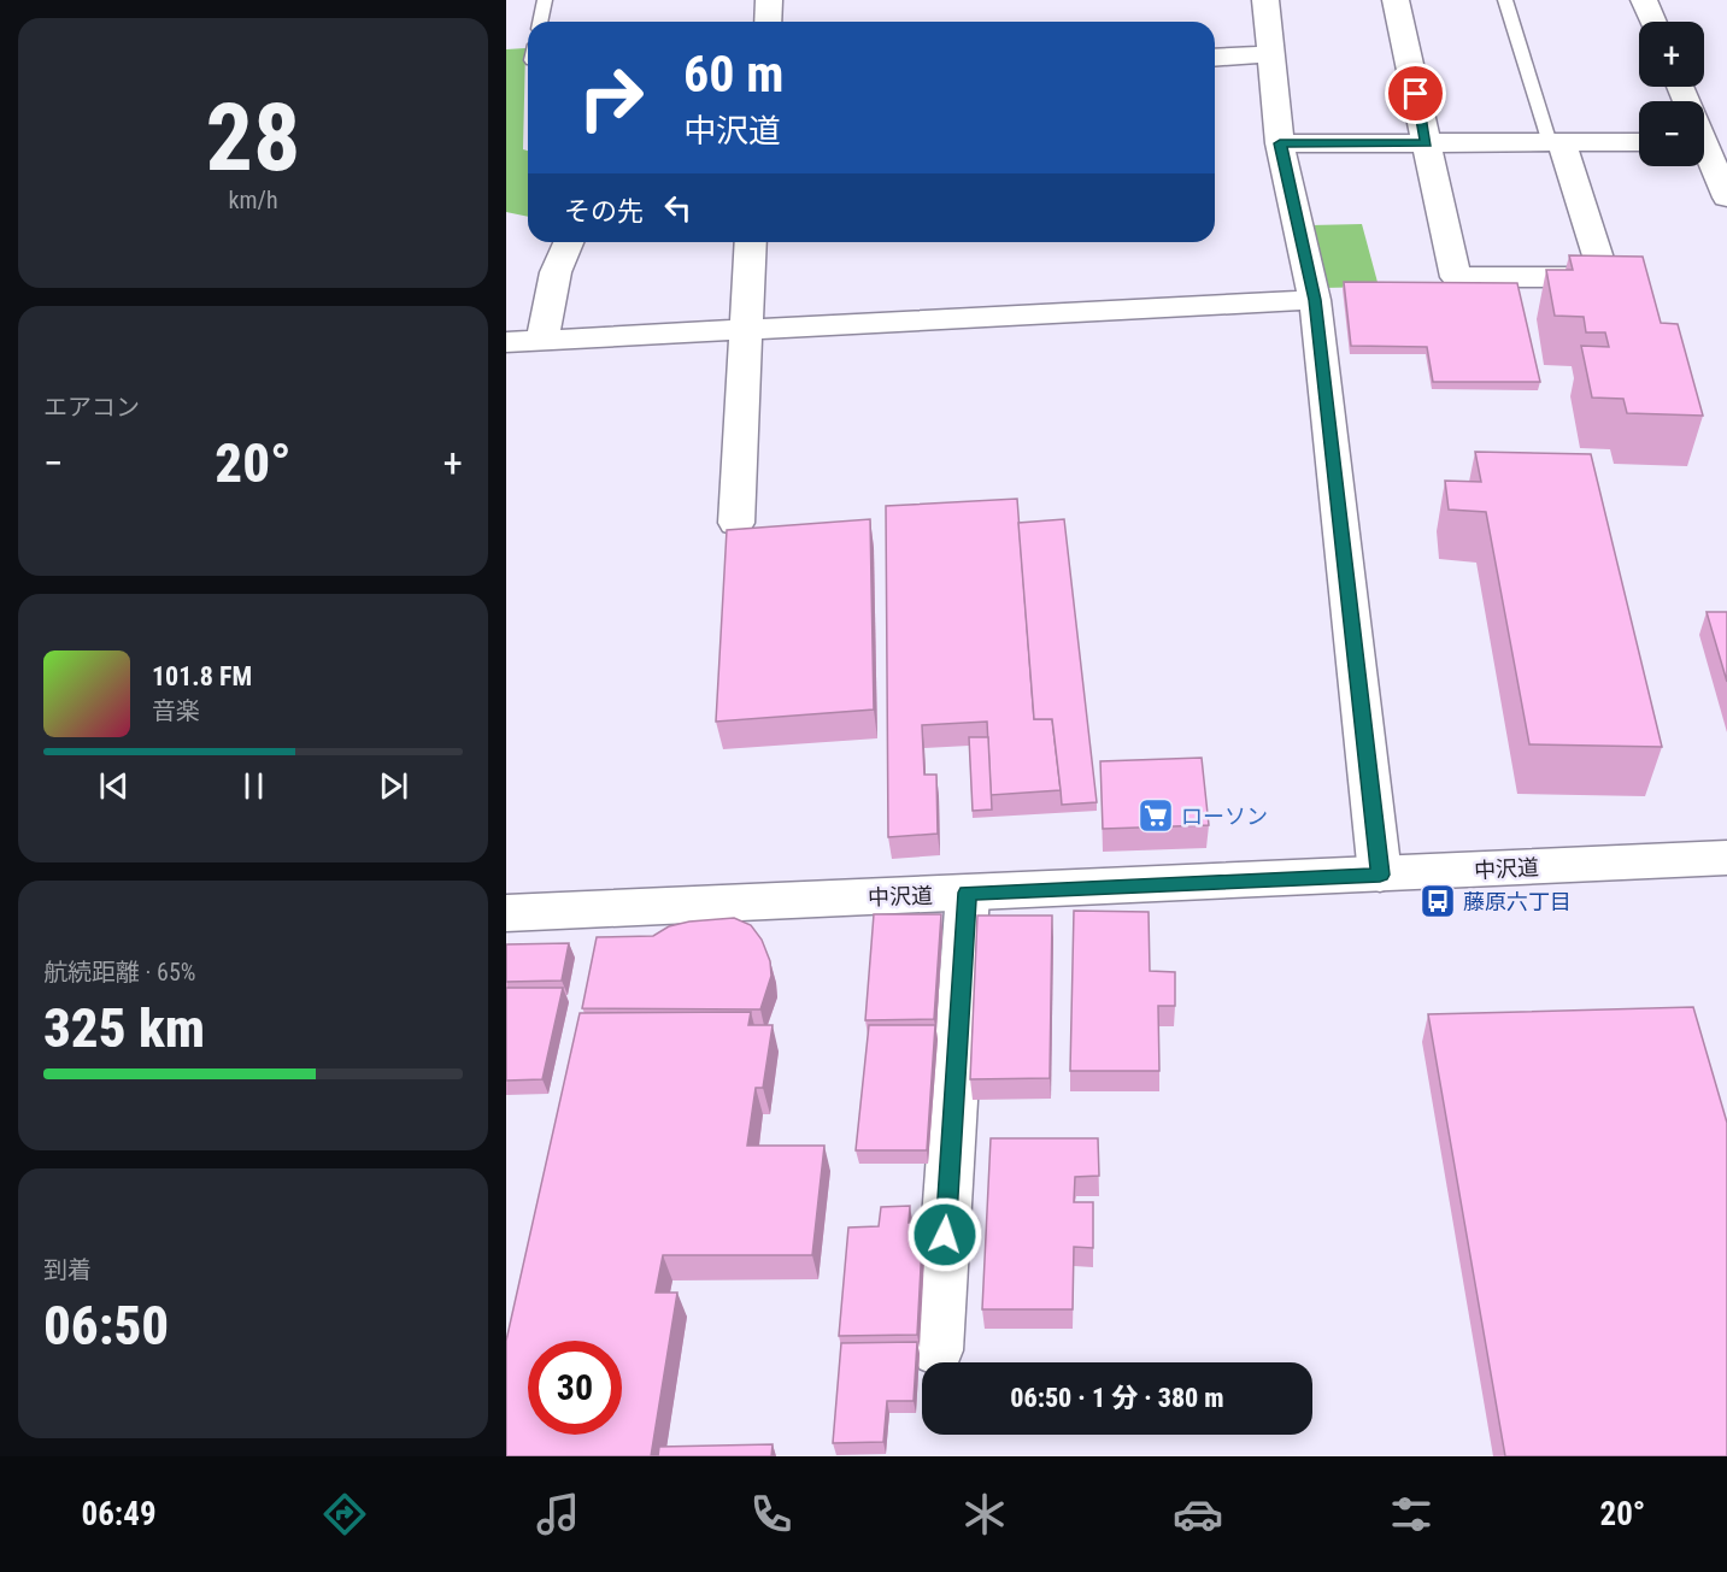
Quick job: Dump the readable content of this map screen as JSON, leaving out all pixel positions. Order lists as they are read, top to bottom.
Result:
{
  "streets": {
    "street": ["中沢道"]
  },
  "places": {
    "supermarket": ["ローソン"],
    "bus stop": ["藤原六丁目"]
  },
  "page": {
    "tile": [
      ["28", "km/h"],
      "エアコン",
      ["航続距離 · 65%", "325 km"],
      ["到着", "06:50"]
    ],
    "map_buttons": ["+", "−"],
    "turn": ["60 m", "中沢道"],
    "then": "その先",
    "heat": ["−", "20°", "+"],
    "song": ["101.8 FM", "音楽"],
    "limit": "30",
    "trip": "06:50 · 1 分 · 380 m",
    "tabs": ["06:49", "20°"]
  }
}
